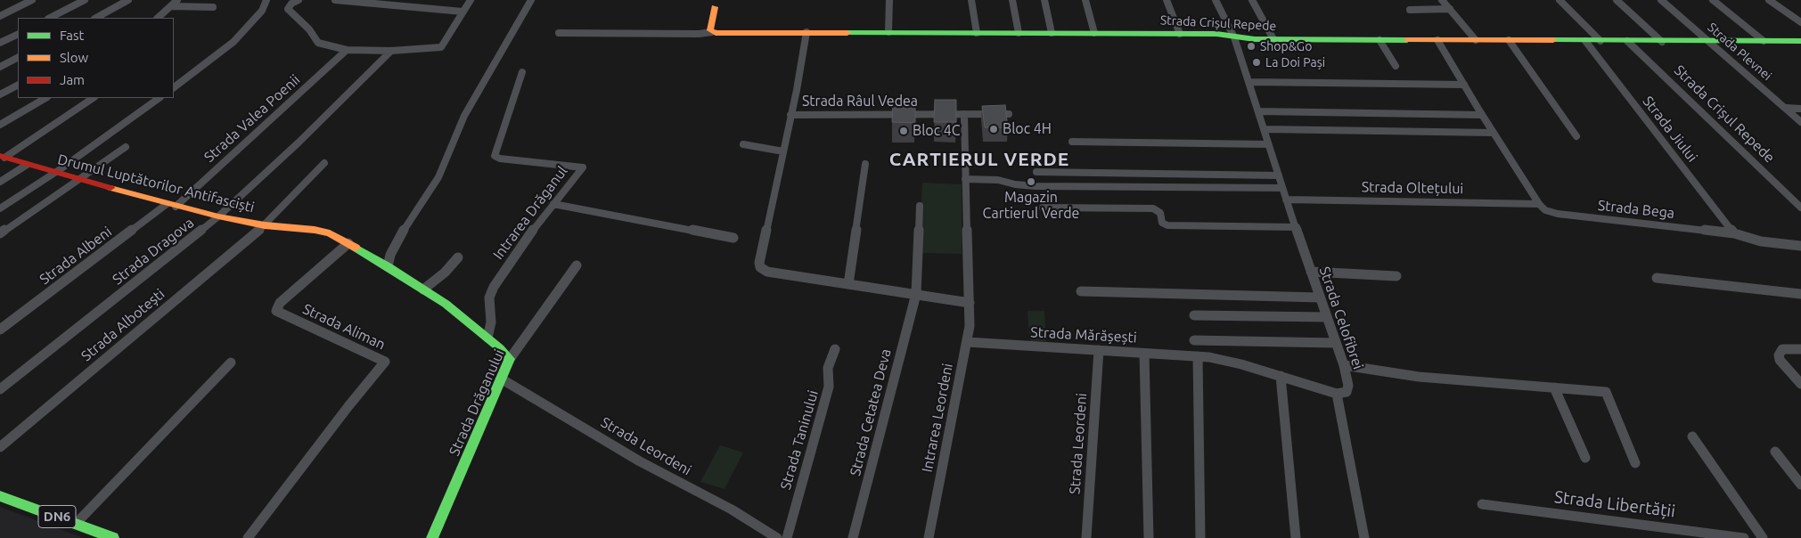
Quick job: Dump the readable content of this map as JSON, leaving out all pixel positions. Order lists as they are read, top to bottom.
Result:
{
  "streets": {
    "street": [
      "Strada Crișul Repede",
      "Strada Plevnei",
      "Strada Râul Vedea",
      "Strada Valea Poenii",
      "Strada Jiului",
      "Drumul Luptătorilor Antifasciști",
      "Strada Oltețului",
      "Strada Bega",
      "Intrarea Drăganul",
      "Strada Dragova",
      "Strada Albeni",
      "Strada Celofibrei",
      "Strada Albotești",
      "Strada Aliman",
      "Strada Mărășești",
      "Strada Drăganului",
      "Strada Cetatea Deva",
      "Intrarea Leordeni",
      "Strada Taninului",
      "Strada Leordeni",
      "Strada Libertății",
      "DN6"
    ]
  },
  "crossings": [
    ["Strada Crișul Repede", "Strada Plevnei"],
    ["Strada Crișul Repede", "Strada Râul Vedea"],
    ["Strada Crișul Repede", "Strada Jiului"],
    ["Strada Crișul Repede", "Strada Celofibrei"],
    ["Strada Râul Vedea", "Intrarea Leordeni"],
    ["Strada Valea Poenii", "Drumul Luptătorilor Antifasciști"],
    ["Strada Valea Poenii", "Strada Albeni"],
    ["Strada Jiului", "Strada Bega"],
    ["Drumul Luptătorilor Antifasciști", "Intrarea Drăganul"],
    ["Drumul Luptătorilor Antifasciști", "Strada Dragova"],
    ["Drumul Luptătorilor Antifasciști", "Strada Albeni"],
    ["Drumul Luptătorilor Antifasciști", "Strada Albotești"],
    ["Drumul Luptătorilor Antifasciști", "Strada Aliman"],
    ["Strada Oltețului", "Strada Bega"],
    ["Strada Oltețului", "Strada Celofibrei"],
    ["Strada Celofibrei", "Strada Mărășești"],
    ["Strada Mărășești", "Intrarea Leordeni"],
    ["Strada Mărășești", "Strada Leordeni"],
    ["Strada Drăganului", "Strada Leordeni"]
  ],
  "districts": ["CARTIERUL VERDE"],
  "places": [
    "Shop&Go",
    "La Doi Pași",
    "Bloc 4H",
    "Bloc 4C",
    "Magazin Cartierul Verde"
  ],
  "legend": ["Fast", "Slow", "Jam"]
}
